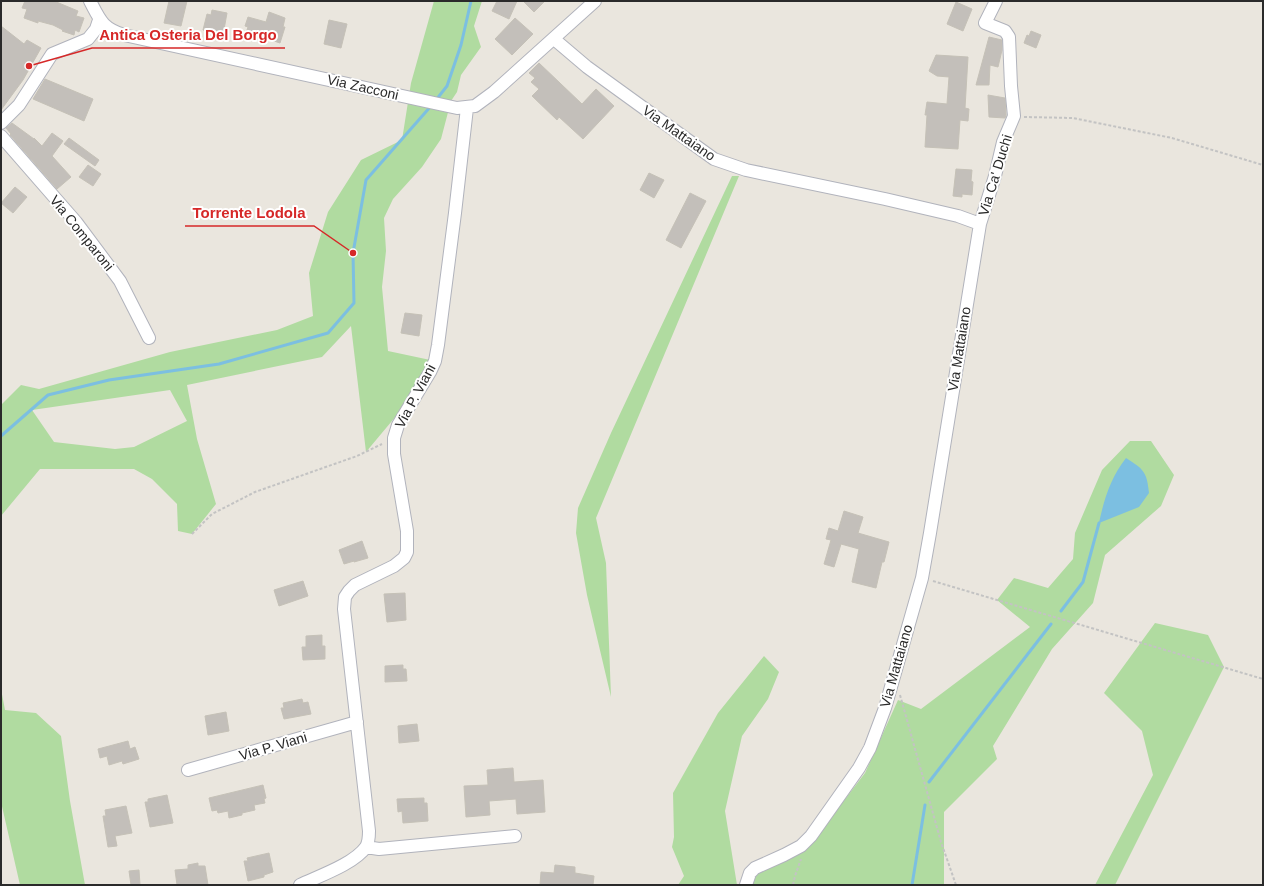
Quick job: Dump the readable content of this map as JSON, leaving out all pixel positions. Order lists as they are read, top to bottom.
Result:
{
  "streets": {
    "street": [
      "Via Zacconi",
      "Via Mattaiano",
      "Via Ca' Duchi",
      "Via Comparoni",
      "Via P. Viani"
    ]
  },
  "crossings": [
    ["Via Zacconi", "Via P. Viani"],
    ["Via Mattaiano", "Via Ca' Duchi"]
  ],
  "places": ["Antica Osteria Del Borgo", "Torrente Lodola"]
}
